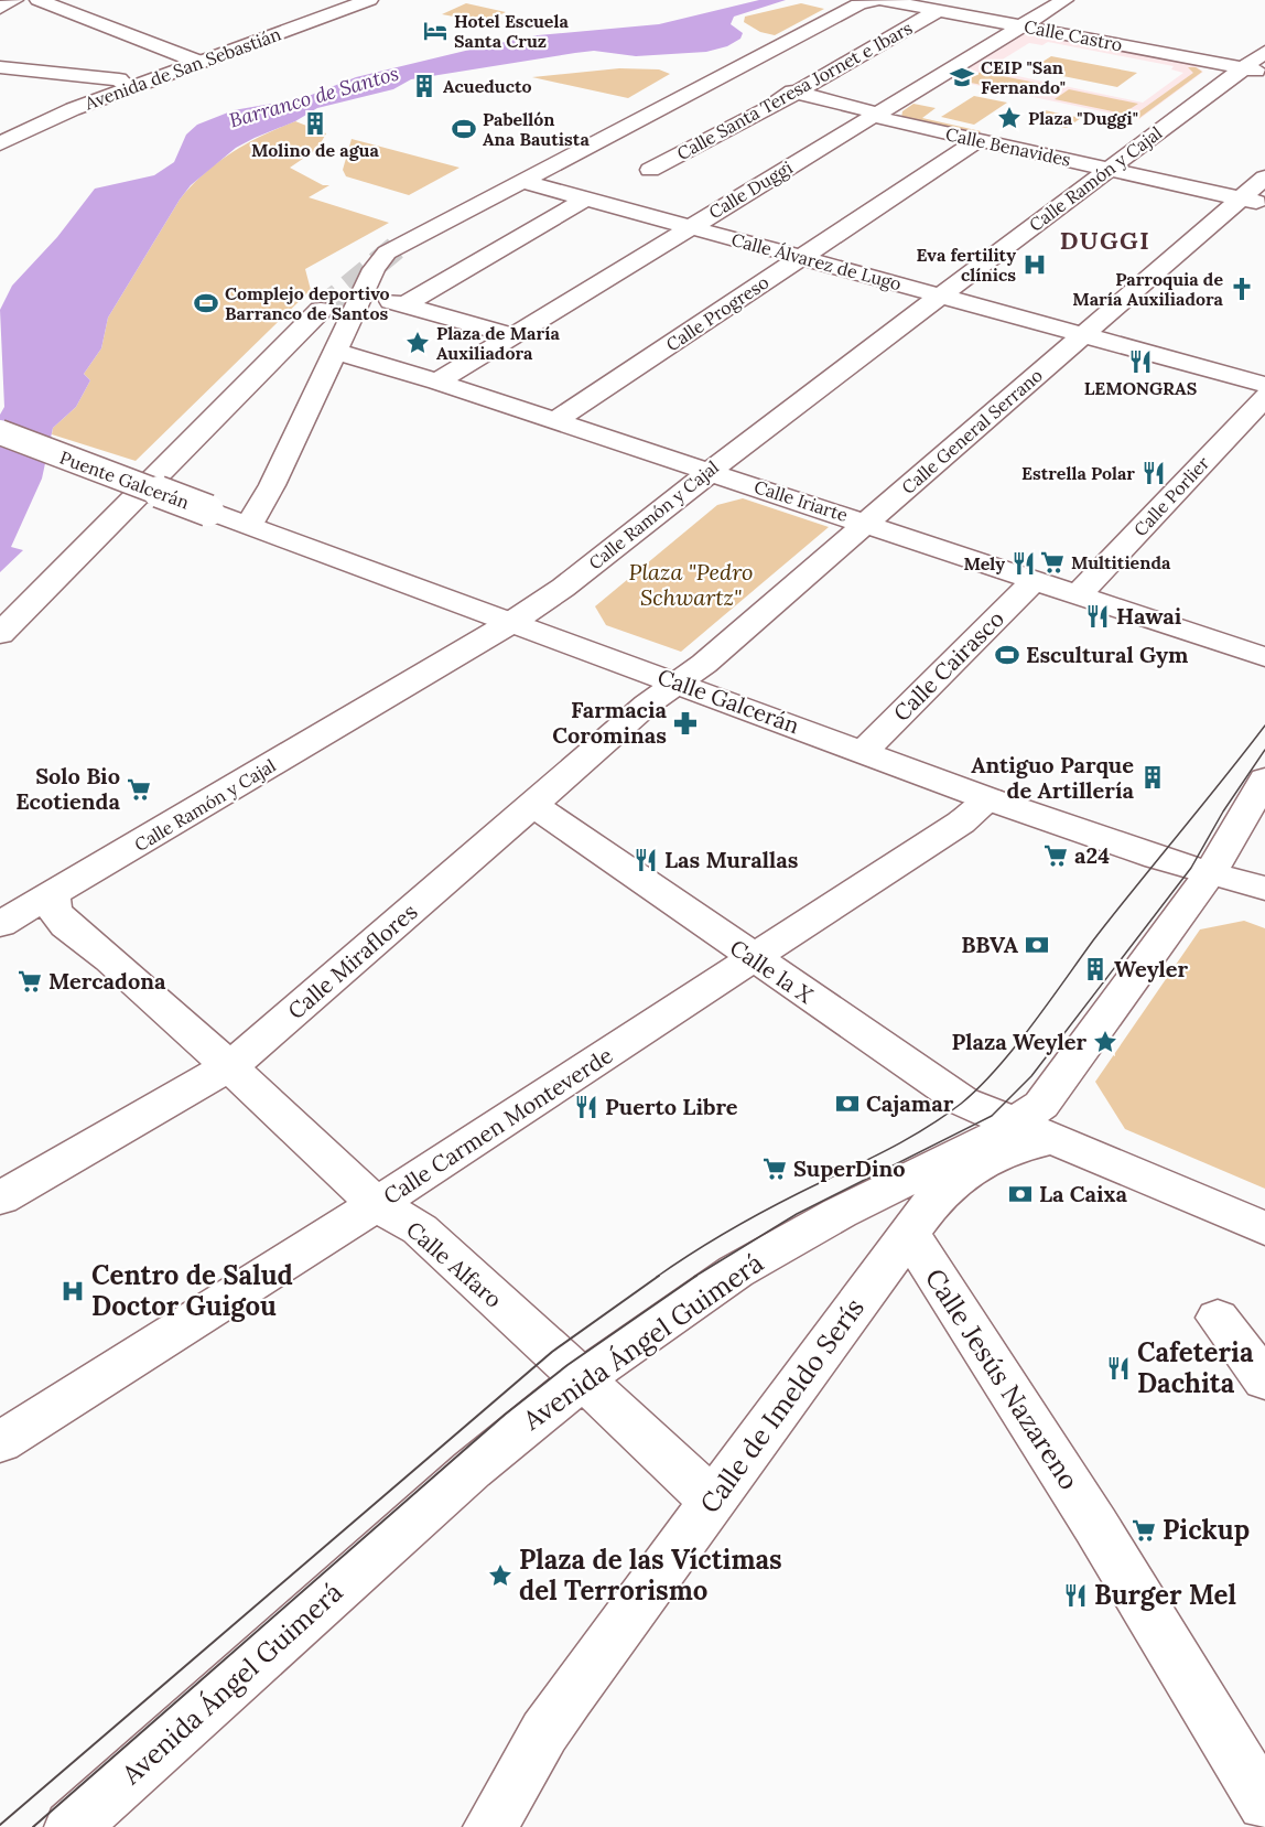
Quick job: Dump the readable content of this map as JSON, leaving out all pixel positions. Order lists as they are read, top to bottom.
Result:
{
  "streets": {
    "street": [
      "Calle Castro",
      "Avenida de San Sebastián",
      "Calle Santa Teresa Jornet e Ibars",
      "Calle Benavides",
      "Calle Ramón y Cajal",
      "Calle Duggi",
      "Calle Álvarez de Lugo",
      "Calle Progreso",
      "Calle General Serrano",
      "Puente Galcerán",
      "Calle Porlier",
      "Calle Iriarte",
      "Calle Cairasco",
      "Calle Galcerán",
      "Calle Miraflores",
      "Calle la X",
      "Calle Carmen Monteverde",
      "Calle Alfaro",
      "Avenida Ángel Guimerá",
      "Calle Jesús Nazareno",
      "Calle de Imeldo Serís"
    ]
  },
  "crossings": [
    ["Calle Castro", "Calle Santa Teresa Jornet e Ibars"],
    ["Calle Castro", "Calle Ramón y Cajal"],
    ["Calle Castro", "Calle Duggi"],
    ["Calle Santa Teresa Jornet e Ibars", "Calle Benavides"],
    ["Calle Benavides", "Calle Ramón y Cajal"],
    ["Calle Benavides", "Calle Duggi"],
    ["Calle Benavides", "Calle Progreso"],
    ["Calle Benavides", "Calle General Serrano"],
    ["Calle Ramón y Cajal", "Calle Álvarez de Lugo"],
    ["Calle Ramón y Cajal", "Calle Iriarte"],
    ["Calle Ramón y Cajal", "Calle Galcerán"],
    ["Calle Ramón y Cajal", "Calle Alfaro"],
    ["Calle Duggi", "Calle Álvarez de Lugo"],
    ["Calle Duggi", "Calle Iriarte"],
    ["Calle Álvarez de Lugo", "Calle Progreso"],
    ["Calle Álvarez de Lugo", "Calle General Serrano"],
    ["Calle Progreso", "Calle Iriarte"],
    ["Calle General Serrano", "Calle Iriarte"],
    ["Calle General Serrano", "Calle Galcerán"],
    ["Calle General Serrano", "Calle Miraflores"],
    ["Puente Galcerán", "Calle Galcerán"],
    ["Calle Porlier", "Calle Iriarte"],
    ["Calle Iriarte", "Calle Cairasco"],
    ["Calle Cairasco", "Calle Galcerán"],
    ["Calle Galcerán", "Calle Miraflores"],
    ["Calle Galcerán", "Calle Carmen Monteverde"],
    ["Calle Galcerán", "Avenida Ángel Guimerá"],
    ["Calle Miraflores", "Calle la X"],
    ["Calle Miraflores", "Calle Alfaro"],
    ["Calle la X", "Calle Carmen Monteverde"],
    ["Calle la X", "Avenida Ángel Guimerá"],
    ["Calle la X", "Calle de Imeldo Serís"],
    ["Calle Carmen Monteverde", "Calle Alfaro"],
    ["Calle Alfaro", "Avenida Ángel Guimerá"],
    ["Calle Alfaro", "Calle de Imeldo Serís"],
    ["Avenida Ángel Guimerá", "Calle de Imeldo Serís"],
    ["Calle Jesús Nazareno", "Calle de Imeldo Serís"]
  ],
  "districts": ["DUGGI"],
  "water": ["Barranco de Santos"],
  "parks": ["Plaza \"Pedro Schwartz\""],
  "places": {
    "hotel": ["Hotel Escuela Santa Cruz"],
    "school or university": ["CEIP \"San Fernando\""],
    "building": [
      "Acueducto",
      "Molino de agua",
      "Antiguo Parque de Artillería",
      "Weyler"
    ],
    "place": [
      "Plaza \"Duggi\"",
      "Plaza de María Auxiliadora",
      "Plaza Weyler",
      "Plaza de las Víctimas del Terrorismo"
    ],
    "sports": ["Pabellón Ana Bautista", "Complejo deportivo Barranco de Santos", "Escultural Gym"],
    "hospital": ["Eva fertility clínics", "Centro de Salud Doctor Guigou"],
    "church": ["Parroquia de María Auxiliadora"],
    "restaurant": [
      "LEMONGRAS",
      "Estrella Polar",
      "Mely",
      "Hawai",
      "Las Murallas",
      "Puerto Libre",
      "Cafeteria Dachita",
      "Burger Mel"
    ],
    "supermarket": [
      "Multitienda",
      "Solo Bio Ecotienda",
      "a24",
      "Mercadona",
      "SuperDino",
      "Pickup"
    ],
    "pharmacy": ["Farmacia Corominas"],
    "bank": ["BBVA", "Cajamar", "La Caixa"]
  }
}
